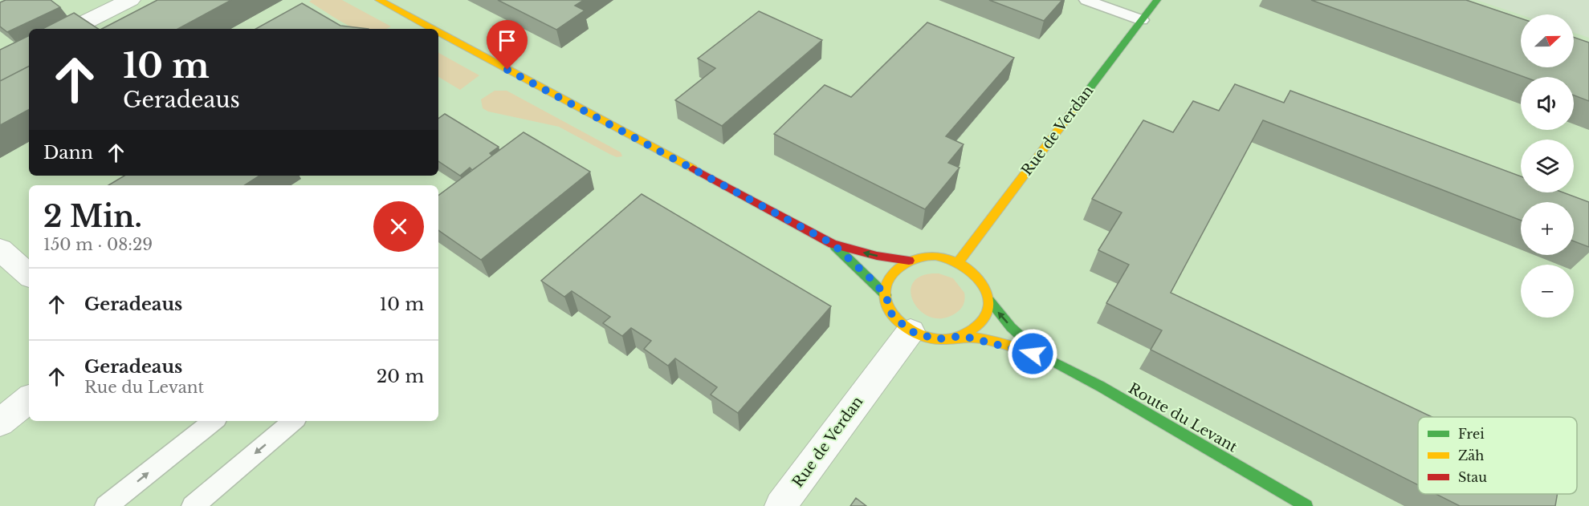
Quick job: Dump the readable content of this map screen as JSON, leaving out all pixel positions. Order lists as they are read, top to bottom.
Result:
{
  "streets": {
    "street": ["Rue de Verdan", "Route du Levant"]
  },
  "crossings": [
    ["Rue de Verdan", "Route du Levant"]
  ],
  "legend": ["Frei", "Zäh", "Stau"],
  "north": "right",
  "page": {
    "map_buttons": ["+", "−"],
    "turn": ["10 m", "Geradeaus"],
    "then": "Dann",
    "heading": ["2 Min.", "150 m · 08:29"],
    "list": [
      {
        "name": "Geradeaus",
        "value": "10 m"
      },
      {
        "name": "Geradeaus",
        "note": "Rue du Levant",
        "value": "20 m"
      }
    ]
  }
}
